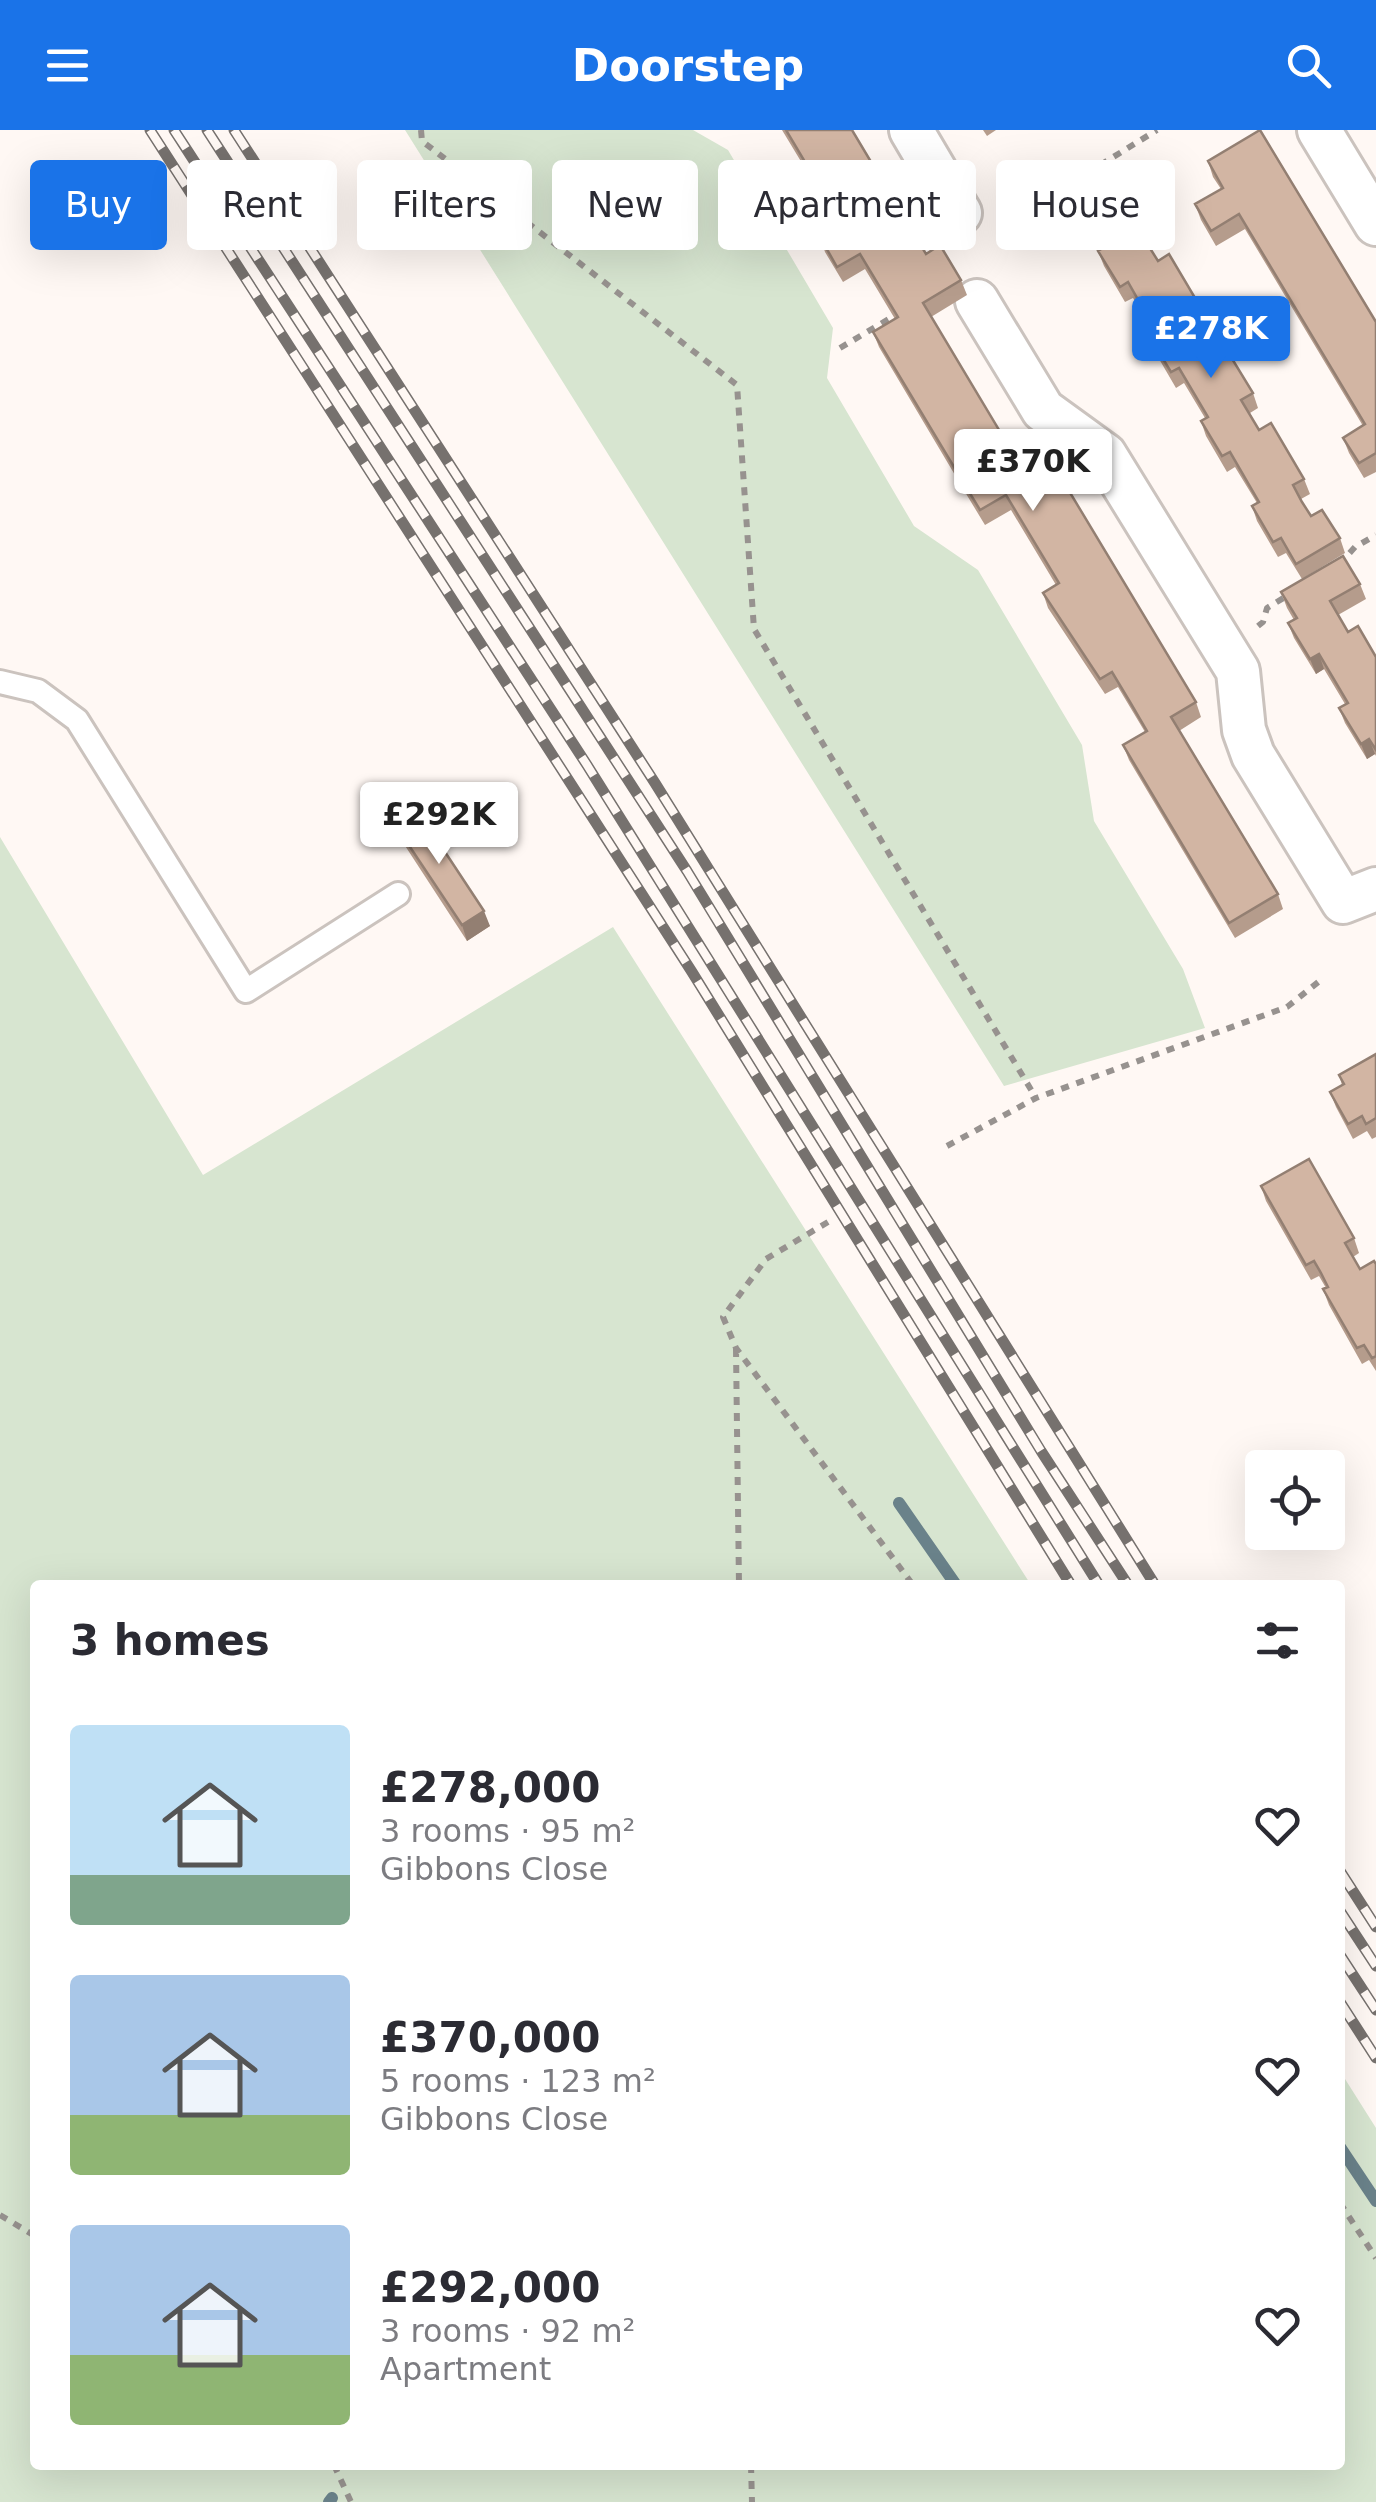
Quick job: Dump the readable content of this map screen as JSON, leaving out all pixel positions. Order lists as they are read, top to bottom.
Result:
{
  "page": {
    "header": "Doorstep",
    "chip": [
      "Buy",
      "Rent",
      "Filters",
      "New",
      "Apartment",
      "House"
    ],
    "price": ["£278K", "£370K", "£292K"],
    "heading": "3 homes",
    "list": [
      {
        "name": "£278,000",
        "note": "3 rooms · 95 m² · Gibbons Close"
      },
      {
        "name": "£370,000",
        "note": "5 rooms · 123 m² · Gibbons Close"
      },
      {
        "name": "£292,000",
        "note": "3 rooms · 92 m² · Apartment"
      }
    ]
  }
}
